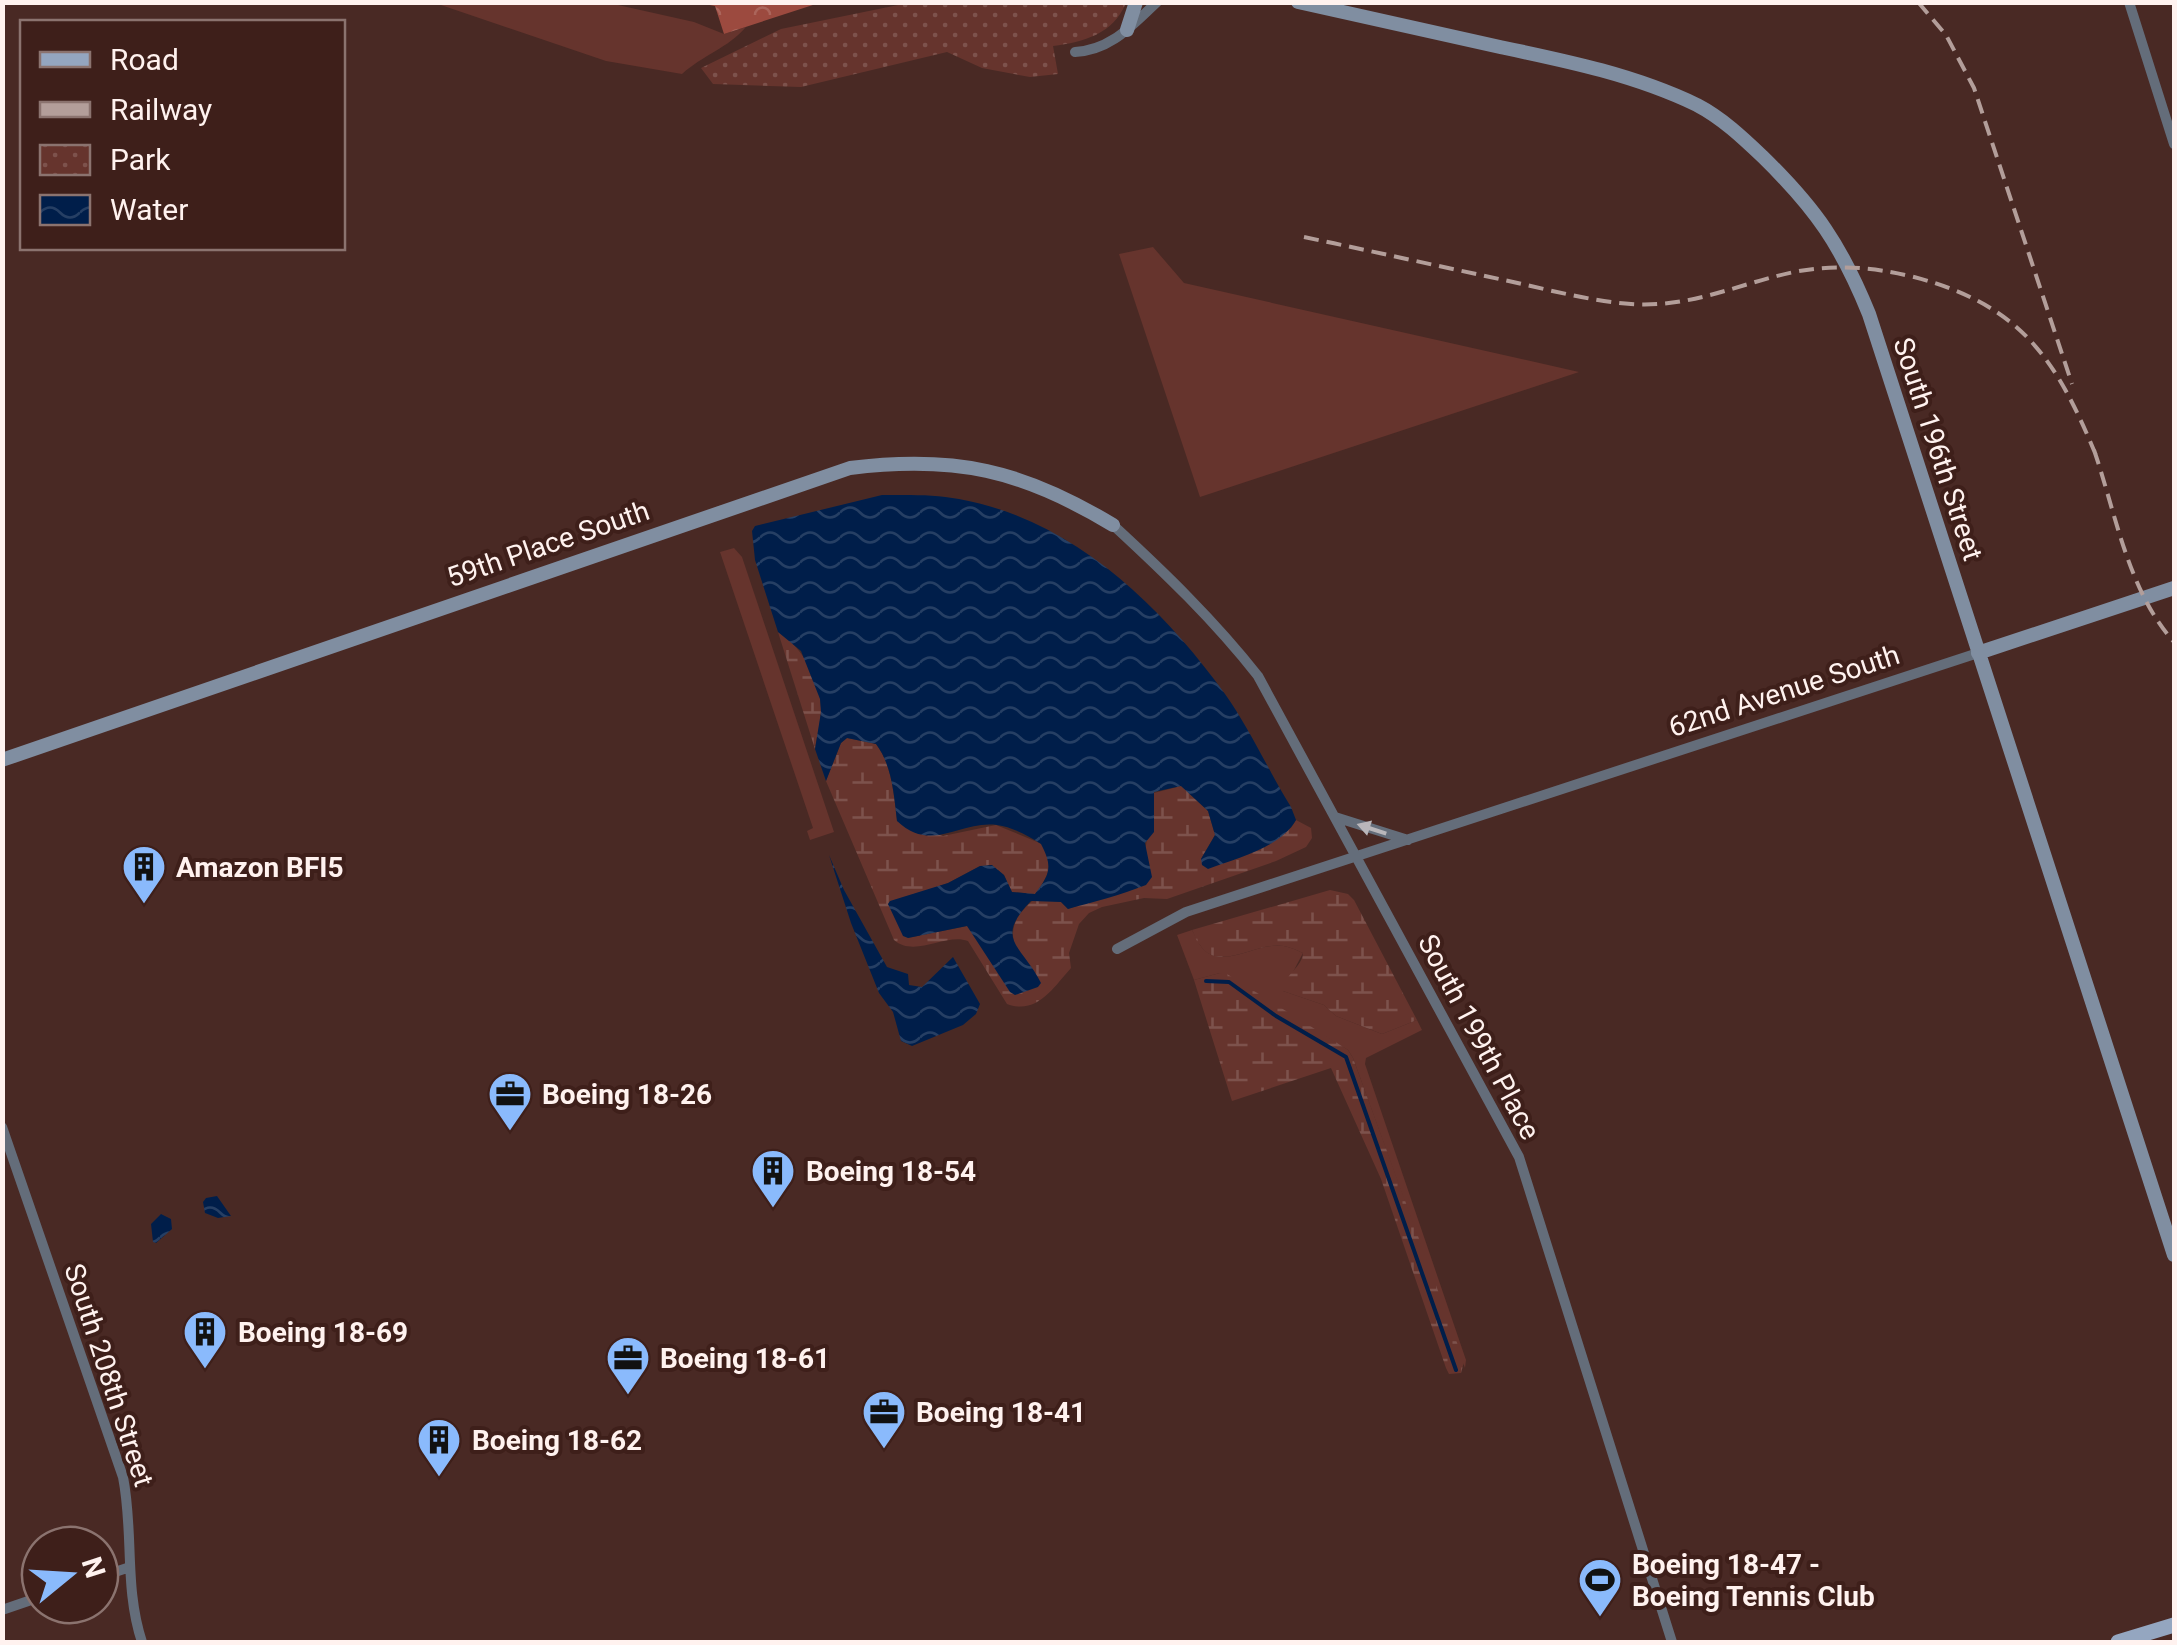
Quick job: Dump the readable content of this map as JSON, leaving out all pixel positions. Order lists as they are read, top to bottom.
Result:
{
  "streets": {
    "main road": ["South 196th Street", "59th Place South", "62nd Avenue South"],
    "street": ["South 199th Place", "South 208th Street"]
  },
  "crossings": [
    ["South 196th Street", "62nd Avenue South"],
    ["59th Place South", "South 199th Place"],
    ["62nd Avenue South", "South 199th Place"]
  ],
  "places": {
    "building": [
      "Amazon BFI5",
      "Boeing 18-54",
      "Boeing 18-69",
      "Boeing 18-62"
    ],
    "office": ["Boeing 18-26", "Boeing 18-61", "Boeing 18-41"],
    "sports": ["Boeing 18-47 - Boeing Tennis Club"]
  },
  "legend": [
    "Road",
    "Railway",
    "Park",
    "Water"
  ],
  "north": "right"
}
